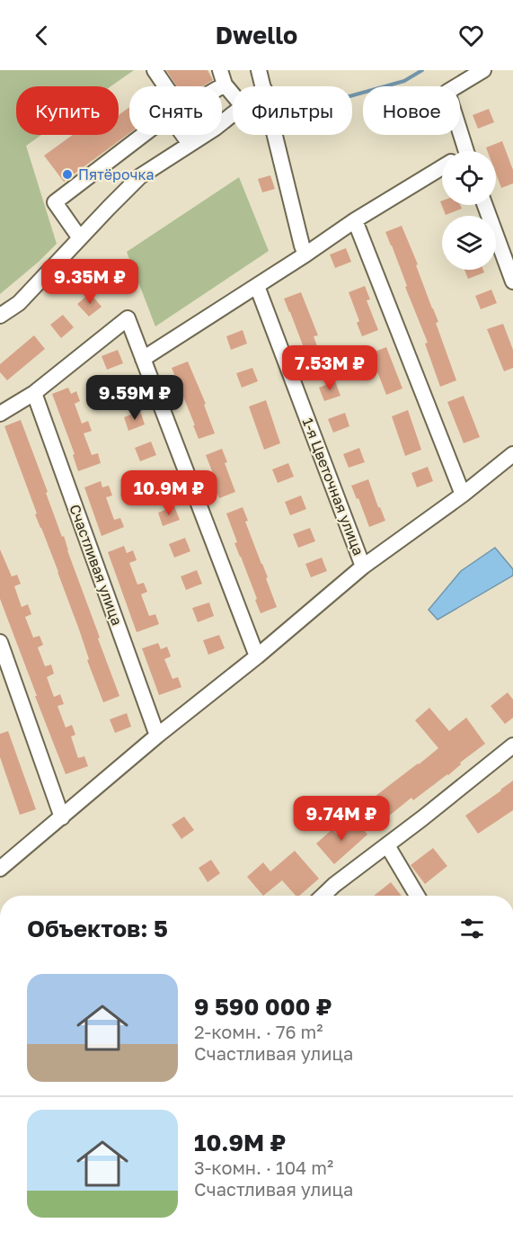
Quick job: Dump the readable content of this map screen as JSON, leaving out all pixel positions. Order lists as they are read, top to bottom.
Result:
{
  "streets": {
    "street": ["1-я Цветочная улица", "Счастливая улица"]
  },
  "places": ["Пятёрочка"],
  "page": {
    "header": "Dwello",
    "chip": [
      "Купить",
      "Снять",
      "Фильтры",
      "Новое"
    ],
    "price": [
      "9.35M ₽",
      "7.53M ₽",
      "9.59M ₽",
      "10.9M ₽",
      "9.74M ₽"
    ],
    "heading": "Объектов: 5",
    "list": [
      {
        "name": "9 590 000 ₽",
        "note": "2-комн. · 76 m² · Счастливая улица"
      },
      {
        "name": "10.9M ₽",
        "note": "3-комн. · 104 m² · Счастливая улица"
      }
    ]
  }
}
